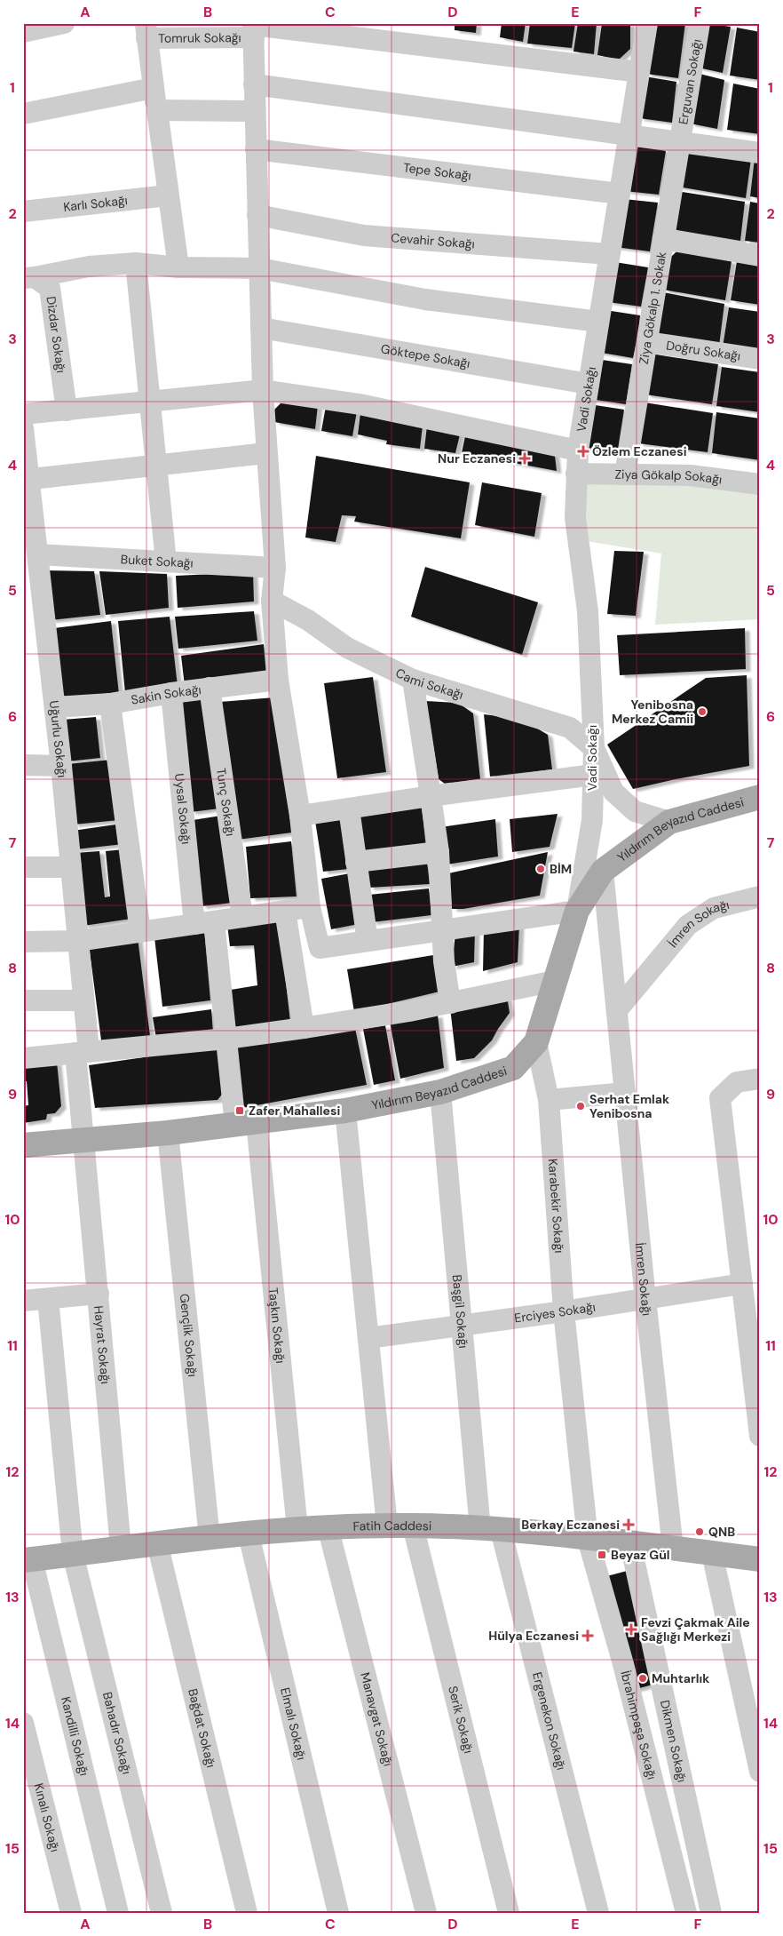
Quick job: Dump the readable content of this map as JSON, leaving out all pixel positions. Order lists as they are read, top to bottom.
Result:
{
  "streets": {
    "main road": ["Yıldırım Beyazıd Caddesi", "Fatih Caddesi"],
    "street": [
      "Tomruk Sokağı",
      "Erguvan Sokağı",
      "Tepe Sokağı",
      "Karlı Sokağı",
      "Cevahir Sokağı",
      "Ziya Gökalp 1. Sokak",
      "Dizdar Sokağı",
      "Doğru Sokağı",
      "Göktepe Sokağı",
      "Vadi Sokağı",
      "Ziya Gökalp Sokağı",
      "Buket Sokağı",
      "Cami Sokağı",
      "Sakin Sokağı",
      "Uğurlu Sokağı",
      "Tunç Sokağı",
      "Uysal Sokağı",
      "İmren Sokağı",
      "Karabekir Sokağı",
      "Başgil Sokağı",
      "Erciyes Sokağı",
      "Taşkın Sokağı",
      "Gençlik Sokağı",
      "Hayrat Sokağı",
      "Manavgat Sokağı",
      "Serik Sokağı",
      "Ergenekon Sokağı",
      "Elmalı Sokağı",
      "İbrahimpaşa Sokağı",
      "Bağdat Sokağı",
      "Bahadır Sokağı",
      "Kandilli Sokağı",
      "Dikmen Sokağı",
      "Kınalı Sokağı"
    ]
  },
  "crossings": [
    ["Tomruk Sokağı", "Vadi Sokağı"],
    ["Erguvan Sokağı", "Ziya Gökalp 1. Sokak"],
    ["Tepe Sokağı", "Vadi Sokağı"],
    ["Cevahir Sokağı", "Vadi Sokağı"],
    ["Ziya Gökalp 1. Sokak", "Doğru Sokağı"],
    ["Ziya Gökalp 1. Sokak", "Ziya Gökalp Sokağı"],
    ["Göktepe Sokağı", "Vadi Sokağı"],
    ["Vadi Sokağı", "Ziya Gökalp Sokağı"],
    ["Vadi Sokağı", "Cami Sokağı"],
    ["Vadi Sokağı", "Yıldırım Beyazıd Caddesi"],
    ["Buket Sokağı", "Uğurlu Sokağı"],
    ["Sakin Sokağı", "Uğurlu Sokağı"],
    ["Sakin Sokağı", "Tunç Sokağı"],
    ["Sakin Sokağı", "Uysal Sokağı"],
    ["Uğurlu Sokağı", "Yıldırım Beyazıd Caddesi"],
    ["Uğurlu Sokağı", "Hayrat Sokağı"],
    ["Uysal Sokağı", "Yıldırım Beyazıd Caddesi"],
    ["Uysal Sokağı", "Taşkın Sokağı"],
    ["Yıldırım Beyazıd Caddesi", "İmren Sokağı"],
    ["Yıldırım Beyazıd Caddesi", "Karabekir Sokağı"],
    ["Yıldırım Beyazıd Caddesi", "Başgil Sokağı"],
    ["Yıldırım Beyazıd Caddesi", "Taşkın Sokağı"],
    ["Yıldırım Beyazıd Caddesi", "Gençlik Sokağı"],
    ["Yıldırım Beyazıd Caddesi", "Hayrat Sokağı"],
    ["İmren Sokağı", "Erciyes Sokağı"],
    ["İmren Sokağı", "Fatih Caddesi"],
    ["Karabekir Sokağı", "Erciyes Sokağı"],
    ["Karabekir Sokağı", "Fatih Caddesi"],
    ["Karabekir Sokağı", "İbrahimpaşa Sokağı"],
    ["Başgil Sokağı", "Erciyes Sokağı"],
    ["Başgil Sokağı", "Fatih Caddesi"],
    ["Başgil Sokağı", "Ergenekon Sokağı"],
    ["Taşkın Sokağı", "Fatih Caddesi"],
    ["Gençlik Sokağı", "Fatih Caddesi"],
    ["Hayrat Sokağı", "Fatih Caddesi"],
    ["Fatih Caddesi", "Manavgat Sokağı"],
    ["Fatih Caddesi", "Serik Sokağı"],
    ["Fatih Caddesi", "Ergenekon Sokağı"],
    ["Fatih Caddesi", "Elmalı Sokağı"],
    ["Fatih Caddesi", "İbrahimpaşa Sokağı"],
    ["Fatih Caddesi", "Bağdat Sokağı"],
    ["Fatih Caddesi", "Bahadır Sokağı"],
    ["Fatih Caddesi", "Kandilli Sokağı"],
    ["Fatih Caddesi", "Dikmen Sokağı"]
  ],
  "places": {
    "health": [
      "Özlem Eczanesi",
      "Nur Eczanesi",
      "Berkay Eczanesi",
      "Fevzi Çakmak Aile Sağlığı Merkezi",
      "Hülya Eczanesi"
    ],
    "other": [
      "Yenibosna Merkez Camii",
      "BİM",
      "Serhat Emlak Yenibosna",
      "QNB",
      "Muhtarlık"
    ],
    "transit": ["Zafer Mahallesi", "Beyaz Gül"]
  },
  "grid": {
    "columns": [
      "A",
      "B",
      "C",
      "D",
      "E",
      "F"
    ],
    "rows": [
      "1",
      "2",
      "3",
      "4",
      "5",
      "6",
      "7",
      "8",
      "9",
      "10",
      "11",
      "12",
      "13",
      "14",
      "15"
    ]
  }
}
